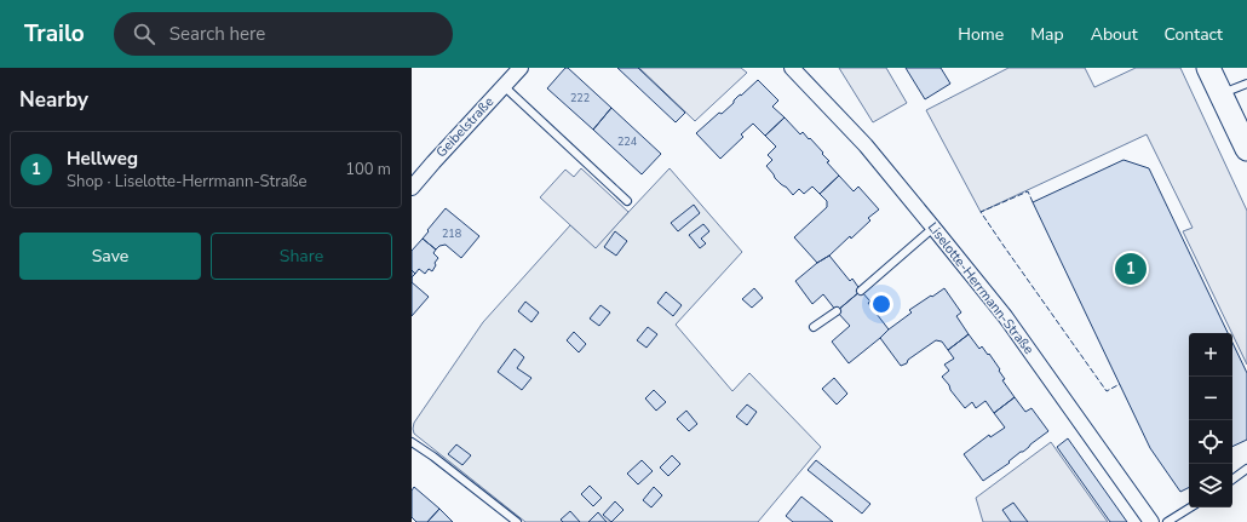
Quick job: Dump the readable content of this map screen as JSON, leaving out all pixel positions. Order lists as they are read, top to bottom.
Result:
{
  "streets": {
    "street": ["Geibelstraße", "Liselotte-Herrmann-Straße"]
  },
  "house_numbers": ["222", "224", "218"],
  "page": {
    "header": "Trailo",
    "search": "Search here",
    "nav": [
      "Home",
      "Map",
      "About",
      "Contact"
    ],
    "heading": "Nearby",
    "list": [
      {
        "mark": "1",
        "name": "Hellweg",
        "note": "Shop · Liselotte-Herrmann-Straße",
        "value": "100 m"
      }
    ],
    "buttons": ["Save", "Share"],
    "pins": "1",
    "map_buttons": ["+", "−"]
  }
}
